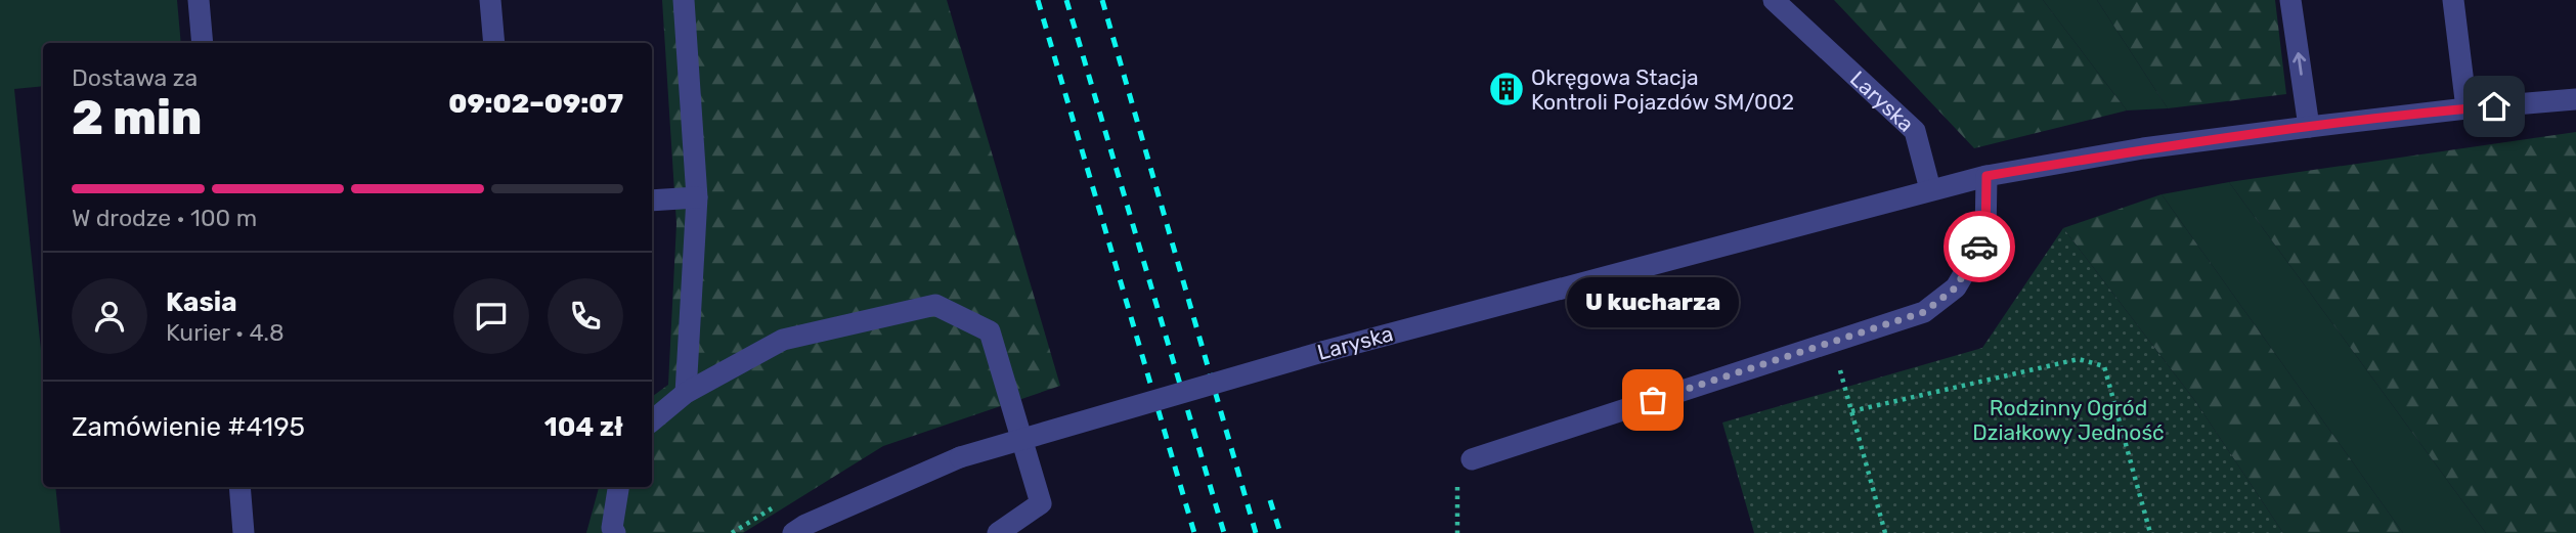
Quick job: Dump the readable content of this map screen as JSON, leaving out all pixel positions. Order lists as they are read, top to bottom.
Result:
{
  "streets": {
    "street": ["Laryska"]
  },
  "parks": ["Rodzinny Ogród Działkowy Jedność"],
  "places": {
    "building": ["Okręgowa Stacja Kontroli Pojazdów SM/002"],
    "other": ["U kucharza"]
  },
  "page": {
    "heading": ["2 min", "Dostawa za", "09:02–09:07"],
    "panel": [
      "Kasia",
      "Kurier · 4.8",
      "Zamówienie #4195",
      "104 zł"
    ],
    "bar": "W drodze · 100 m",
    "bubble": "U kucharza"
  }
}
